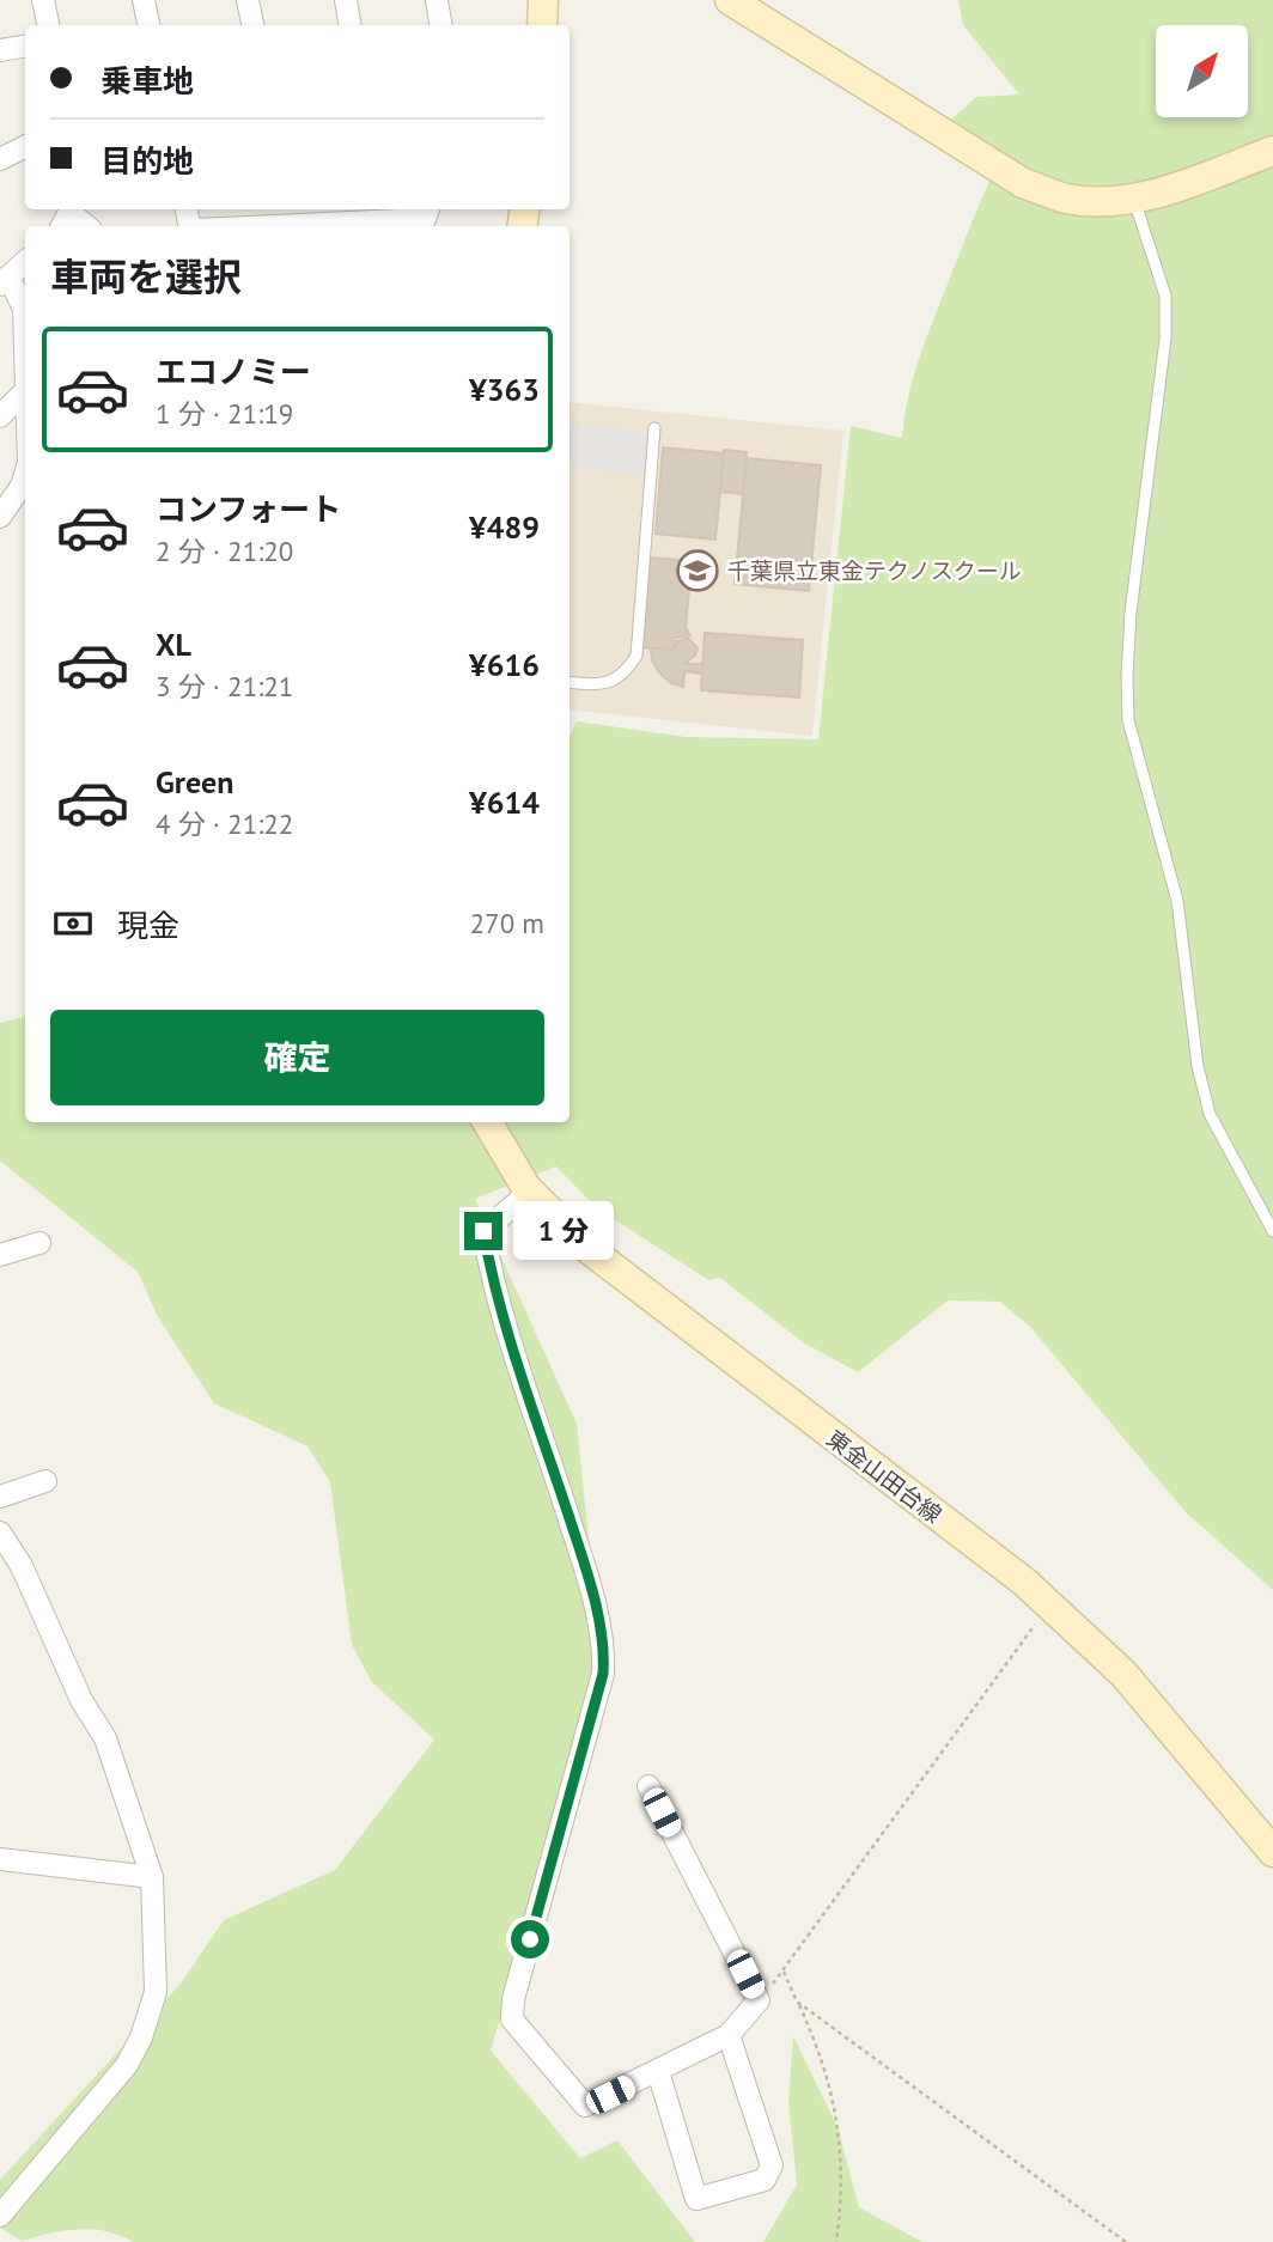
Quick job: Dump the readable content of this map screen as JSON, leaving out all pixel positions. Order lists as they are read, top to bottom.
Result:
{
  "streets": {
    "main road": ["東金山田台線"]
  },
  "places": {
    "school or university": ["千葉県立東金テクノスクール"]
  },
  "north": "top right",
  "page": {
    "banner": ["乗車地", "目的地"],
    "heading": "車両を選択",
    "list": [
      {
        "name": "エコノミー",
        "note": "1 分 · 21:19",
        "value": "¥363"
      },
      {
        "name": "コンフォート",
        "note": "2 分 · 21:20",
        "value": "¥489"
      },
      {
        "name": "XL",
        "note": "3 分 · 21:21",
        "value": "¥616"
      },
      {
        "name": "Green",
        "note": "4 分 · 21:22",
        "value": "¥614"
      }
    ],
    "pay": ["現金", "270 m"],
    "buttons": "確定",
    "bubble": "1 分"
  }
}
